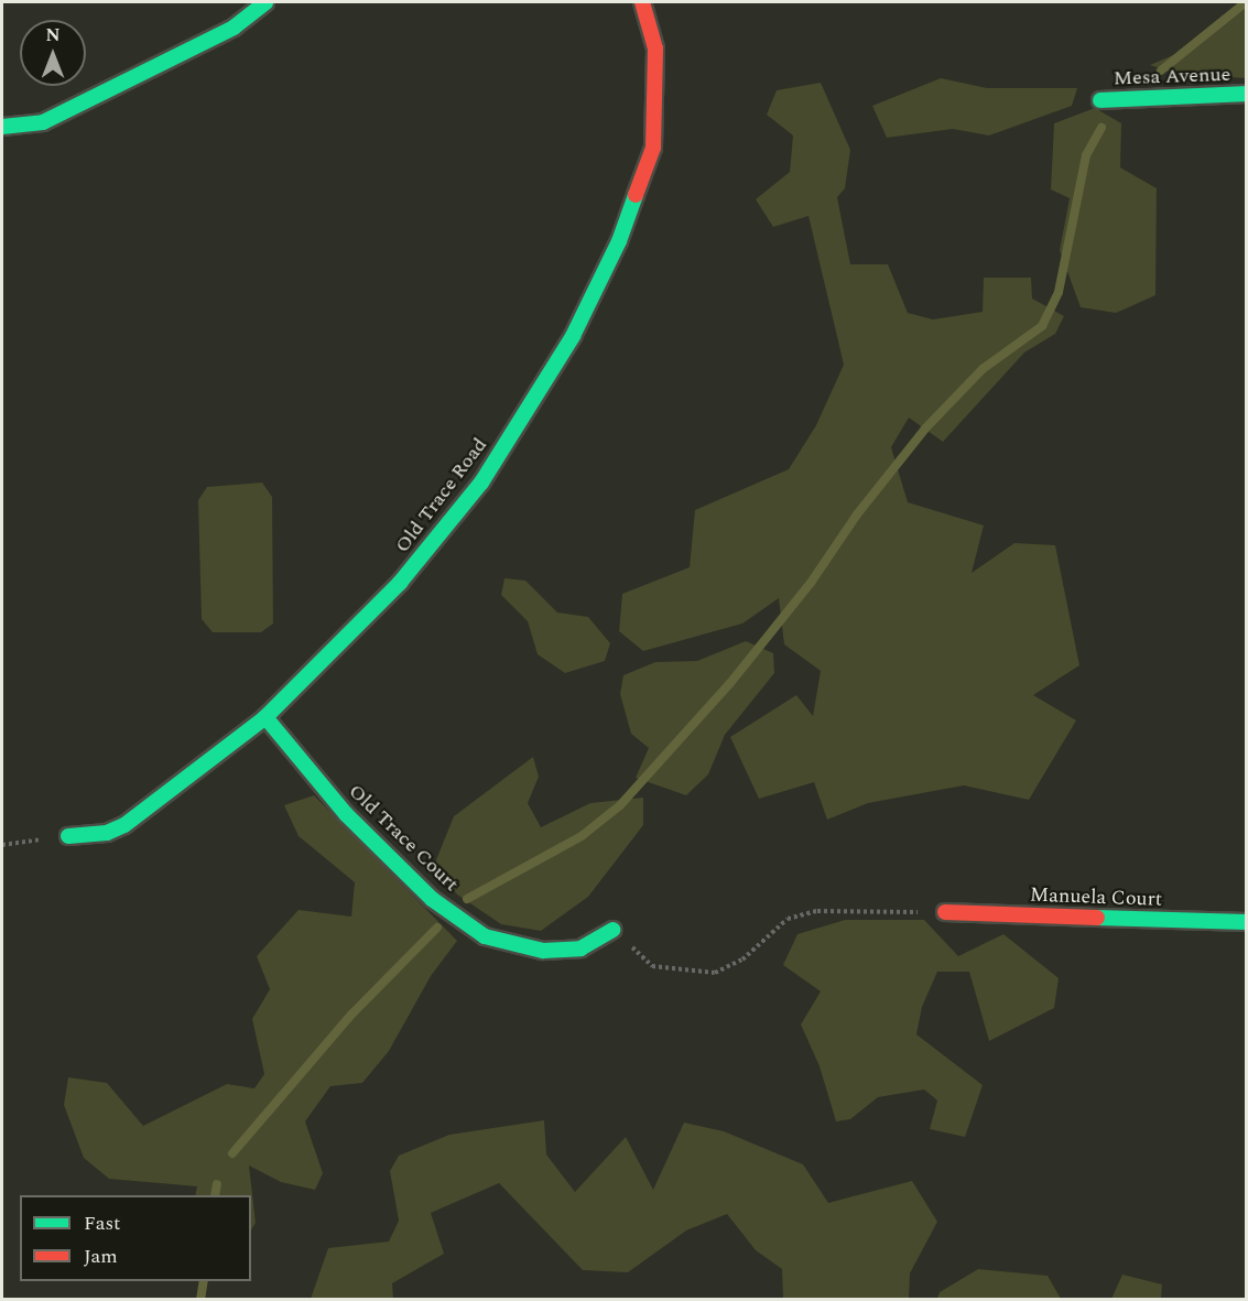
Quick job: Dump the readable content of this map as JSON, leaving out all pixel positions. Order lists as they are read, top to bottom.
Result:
{
  "streets": {
    "street": [
      "Mesa Avenue",
      "Old Trace Road",
      "Old Trace Court",
      "Manuela Court"
    ]
  },
  "crossings": [
    ["Old Trace Road", "Old Trace Court"]
  ],
  "legend": ["Fast", "Jam"],
  "north": "top"
}
